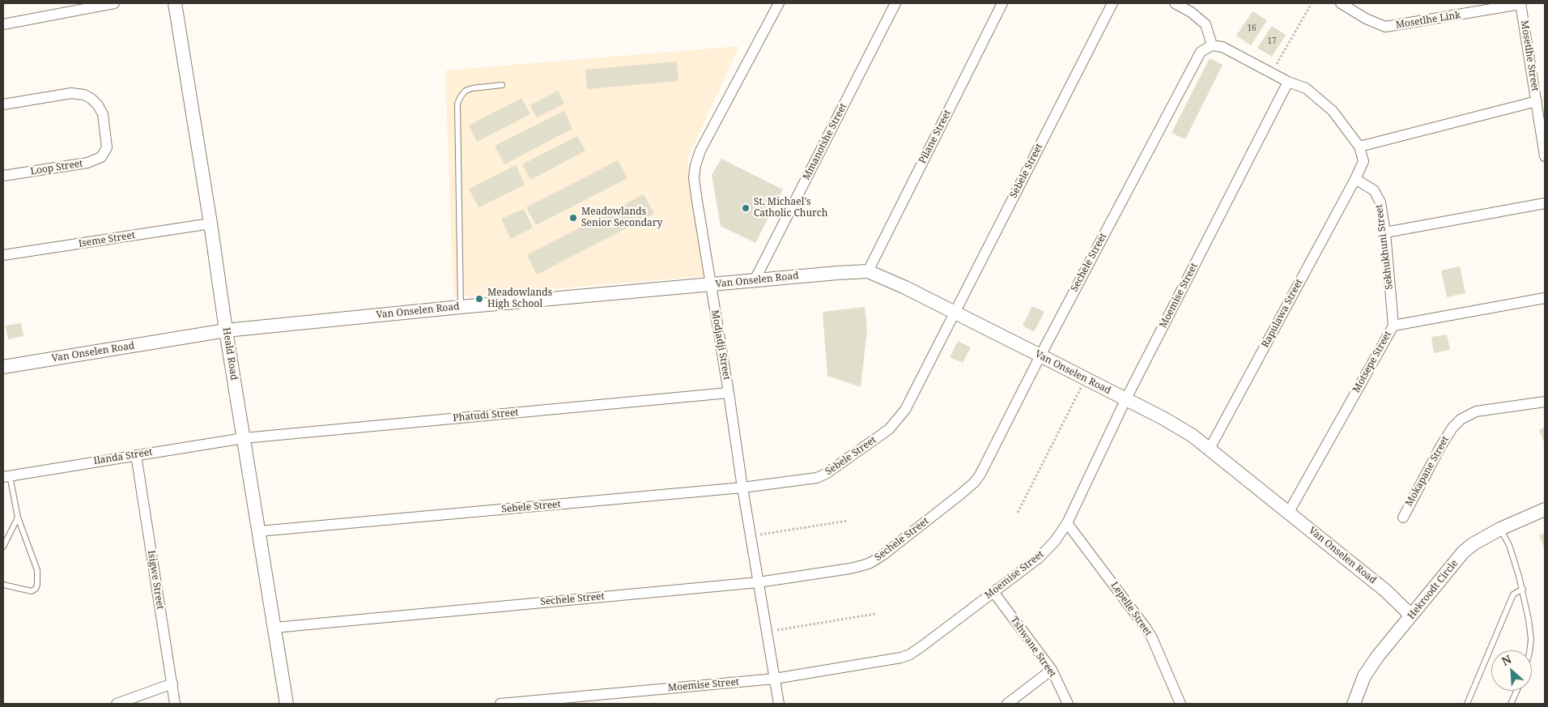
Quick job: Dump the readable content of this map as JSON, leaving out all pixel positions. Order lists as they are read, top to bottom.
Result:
{
  "streets": {
    "street": [
      "Mosetlhe Link",
      "Mosetlhe Street",
      "Pilane Street",
      "Mmanotshe Street",
      "Loop Street",
      "Sebele Street",
      "Iseme Street",
      "Sekhukhuni Street",
      "Sechele Street",
      "Van Onselen Road",
      "Moemise Street",
      "Rapulawa Street",
      "Modjadji Street",
      "Heald Road",
      "Motsepe Street",
      "Phatudi Street",
      "Ilanda Street",
      "Mokapane Street",
      "Isigwe Street",
      "Hekroodt Circle",
      "Lepelle Street",
      "Tshwane Street"
    ]
  },
  "crossings": [
    ["Mosetlhe Link", "Mosetlhe Street"],
    ["Pilane Street", "Van Onselen Road"],
    ["Mmanotshe Street", "Van Onselen Road"],
    ["Sebele Street", "Van Onselen Road"],
    ["Sebele Street", "Modjadji Street"],
    ["Sebele Street", "Heald Road"],
    ["Iseme Street", "Heald Road"],
    ["Sekhukhuni Street", "Rapulawa Street"],
    ["Sekhukhuni Street", "Motsepe Street"],
    ["Sechele Street", "Van Onselen Road"],
    ["Sechele Street", "Modjadji Street"],
    ["Sechele Street", "Heald Road"],
    ["Van Onselen Road", "Moemise Street"],
    ["Van Onselen Road", "Rapulawa Street"],
    ["Van Onselen Road", "Modjadji Street"],
    ["Van Onselen Road", "Heald Road"],
    ["Van Onselen Road", "Motsepe Street"],
    ["Van Onselen Road", "Hekroodt Circle"],
    ["Moemise Street", "Modjadji Street"],
    ["Moemise Street", "Lepelle Street"],
    ["Moemise Street", "Tshwane Street"],
    ["Modjadji Street", "Phatudi Street"],
    ["Heald Road", "Phatudi Street"],
    ["Heald Road", "Ilanda Street"],
    ["Phatudi Street", "Ilanda Street"],
    ["Ilanda Street", "Isigwe Street"]
  ],
  "places": ["St. Michael's Catholic Church", "Meadowlands Senior Secondary", "Meadowlands High School"],
  "house_numbers": ["16", "17"],
  "north": "top left"
}
